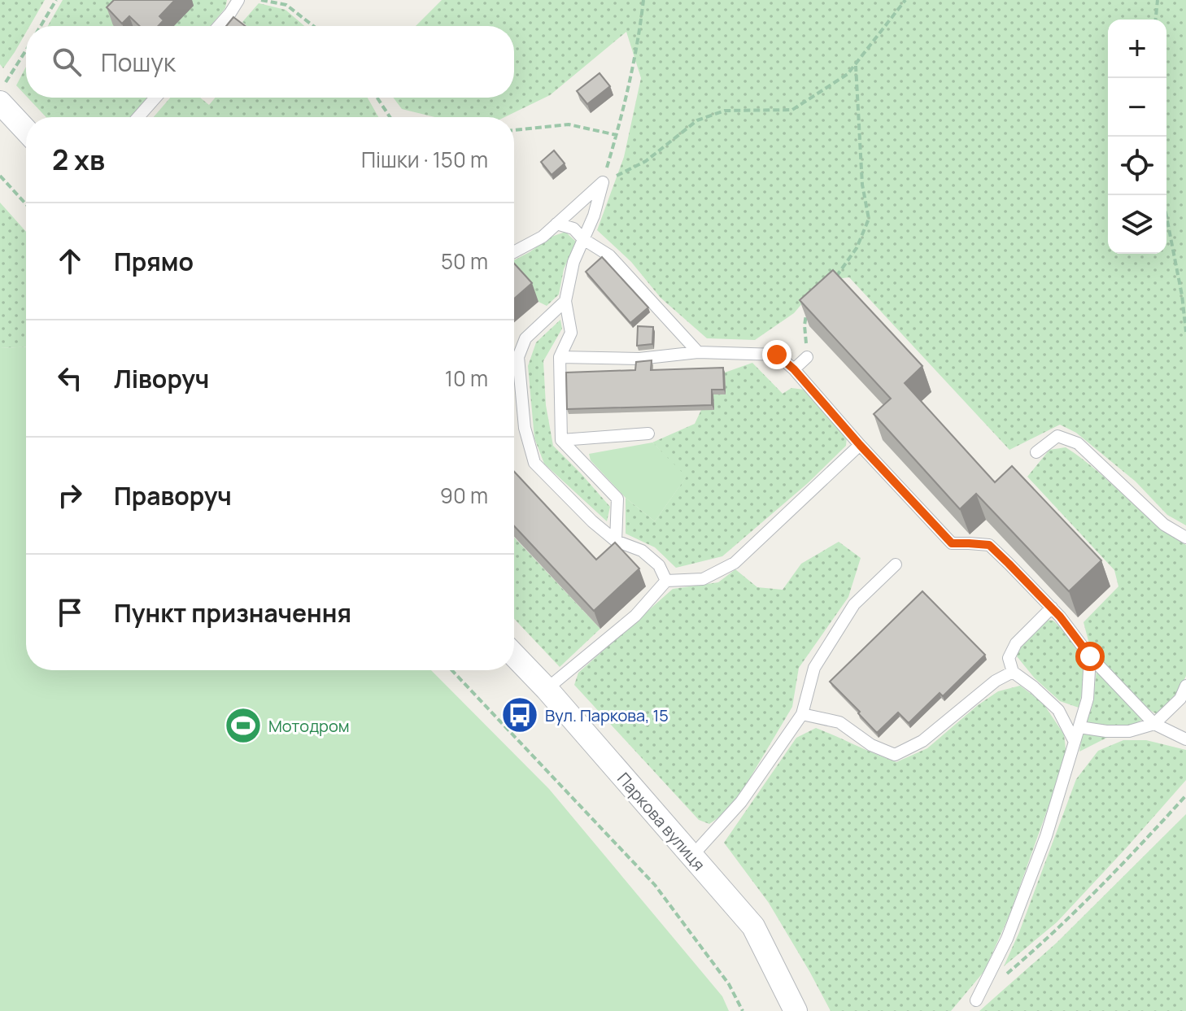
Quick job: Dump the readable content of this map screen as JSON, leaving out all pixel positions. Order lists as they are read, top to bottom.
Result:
{
  "streets": {
    "street": ["Паркова вулиця"]
  },
  "places": {
    "bus stop": ["Вул. Паркова, 15"],
    "sports": ["Мотодром"]
  },
  "page": {
    "map_buttons": ["+", "−"],
    "search": "Пошук",
    "heading": ["2 хв", "Пішки · 150 m"],
    "list": [
      ["Прямо", "50 m"],
      ["Ліворуч", "10 m"],
      ["Праворуч", "90 m"],
      "Пункт призначення"
    ]
  }
}
